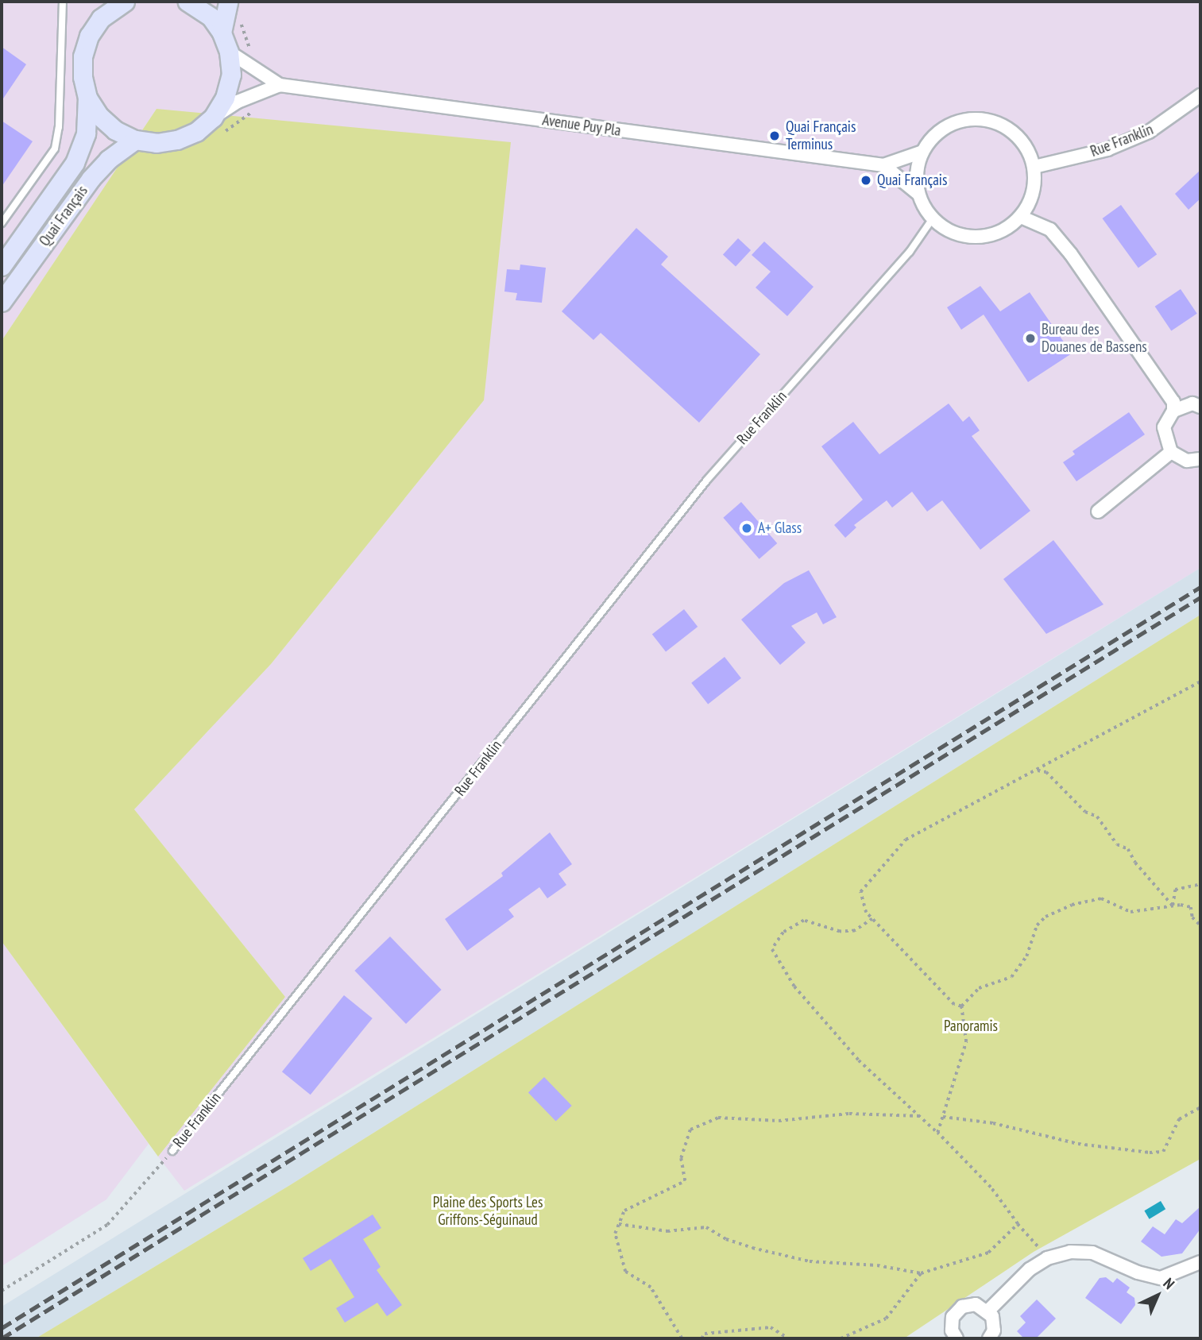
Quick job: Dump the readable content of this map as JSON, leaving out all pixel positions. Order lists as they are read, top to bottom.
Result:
{
  "streets": {
    "main road": ["Quai Français"],
    "street": ["Avenue Puy Pla", "Rue Franklin"]
  },
  "crossings": [
    ["Avenue Puy Pla", "Rue Franklin"]
  ],
  "parks": ["Panoramis", "Plaine des Sports Les Griffons-Séguinaud"],
  "places": [
    "Quai Français Terminus",
    "Quai Français",
    "Bureau des Douanes de Bassens",
    "A+ Glass"
  ],
  "north": "top right"
}
